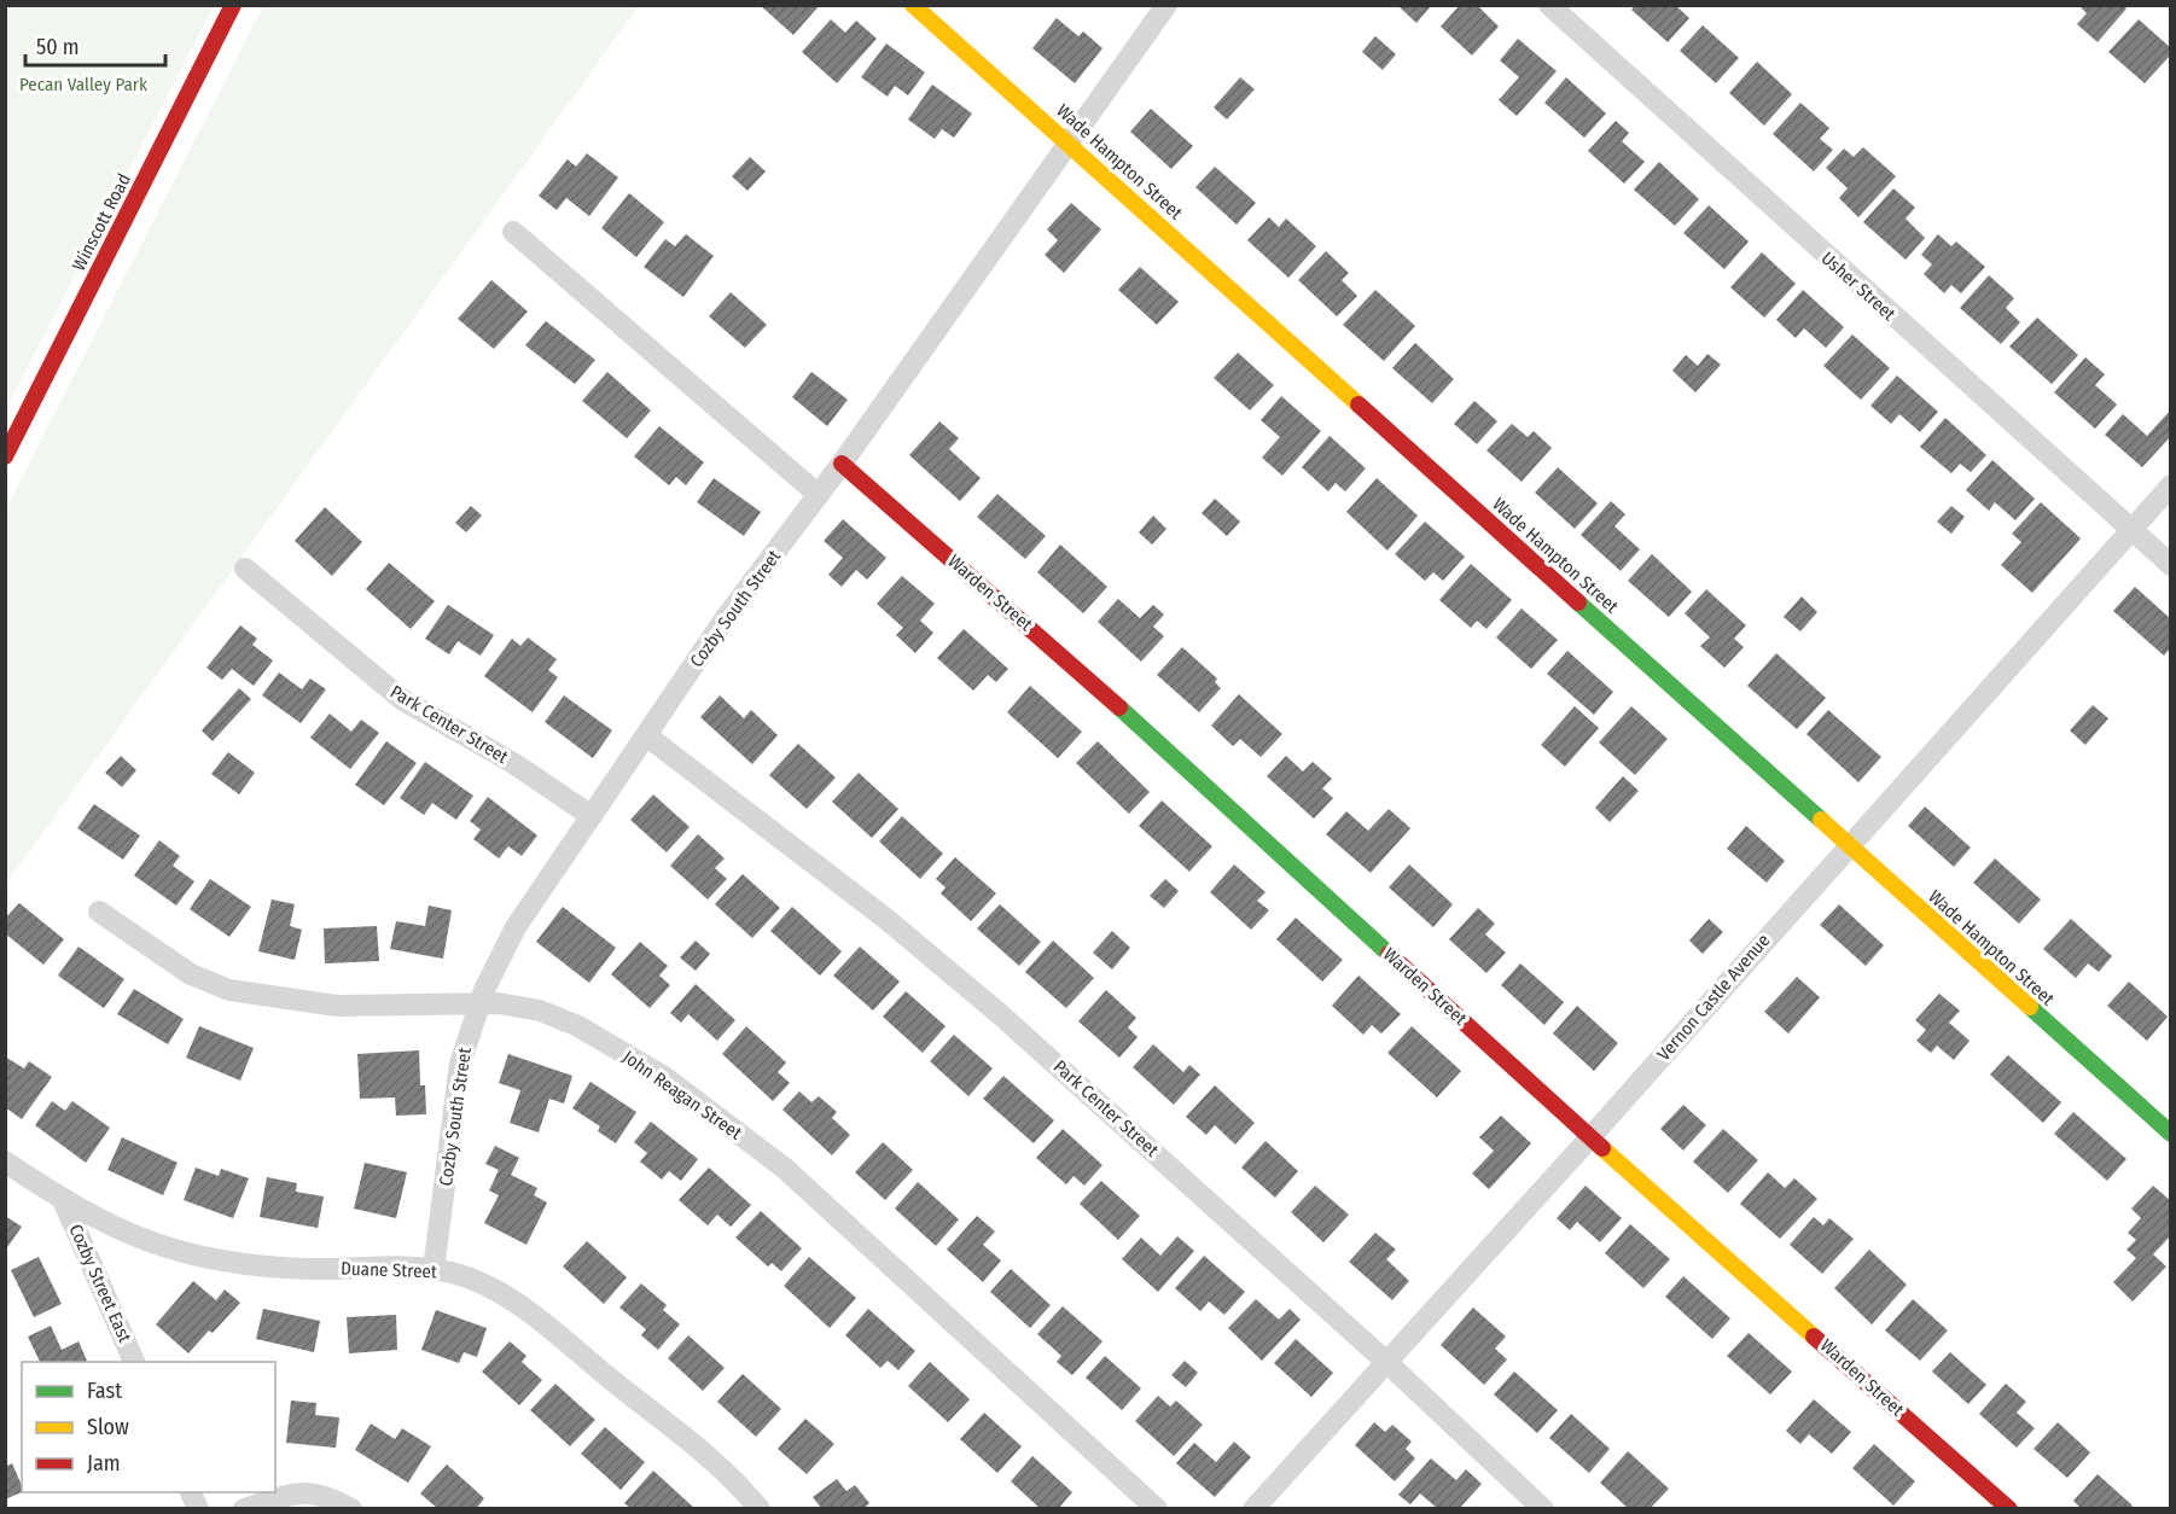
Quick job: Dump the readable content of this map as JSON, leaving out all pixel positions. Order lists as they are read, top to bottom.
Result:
{
  "streets": {
    "street": [
      "Wade Hampton Street",
      "Winscott Road",
      "Usher Street",
      "Warden Street",
      "Cozby South Street",
      "Park Center Street",
      "Vernon Castle Avenue",
      "John Reagan Street",
      "Duane Street",
      "Cozby Street East"
    ]
  },
  "crossings": [
    ["Wade Hampton Street", "Cozby South Street"],
    ["Wade Hampton Street", "Vernon Castle Avenue"],
    ["Usher Street", "Vernon Castle Avenue"],
    ["Warden Street", "Cozby South Street"],
    ["Warden Street", "Vernon Castle Avenue"],
    ["Cozby South Street", "Park Center Street"],
    ["Cozby South Street", "John Reagan Street"],
    ["Cozby South Street", "Duane Street"],
    ["Park Center Street", "Vernon Castle Avenue"],
    ["Duane Street", "Cozby Street East"]
  ],
  "parks": ["Pecan Valley Park"],
  "legend": ["Fast", "Slow", "Jam"],
  "scale_bar": "50 m"
}
